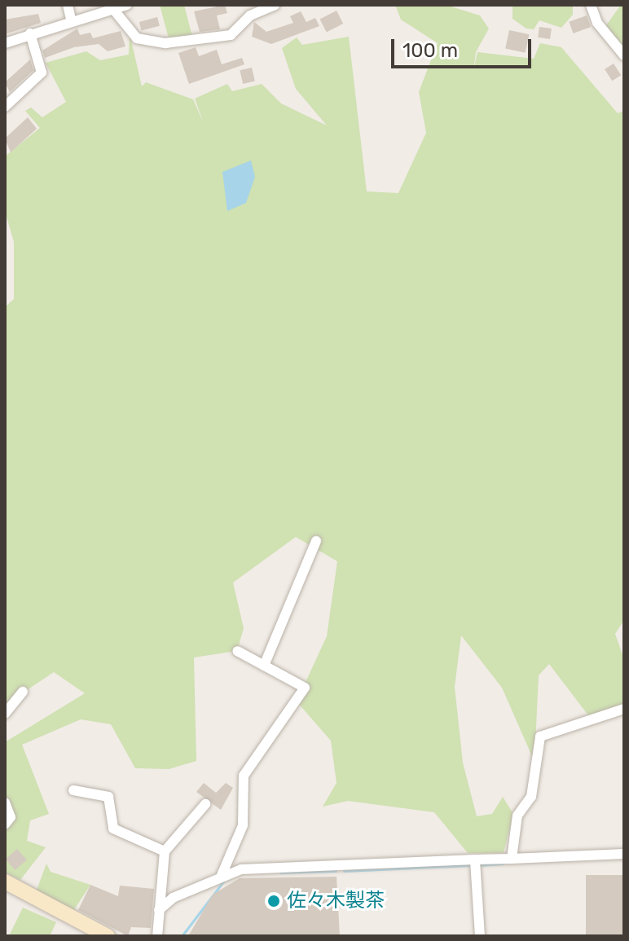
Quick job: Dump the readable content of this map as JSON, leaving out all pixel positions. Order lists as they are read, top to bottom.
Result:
{
  "places": ["佐々木製茶"],
  "scale_bar": "100 m"
}
